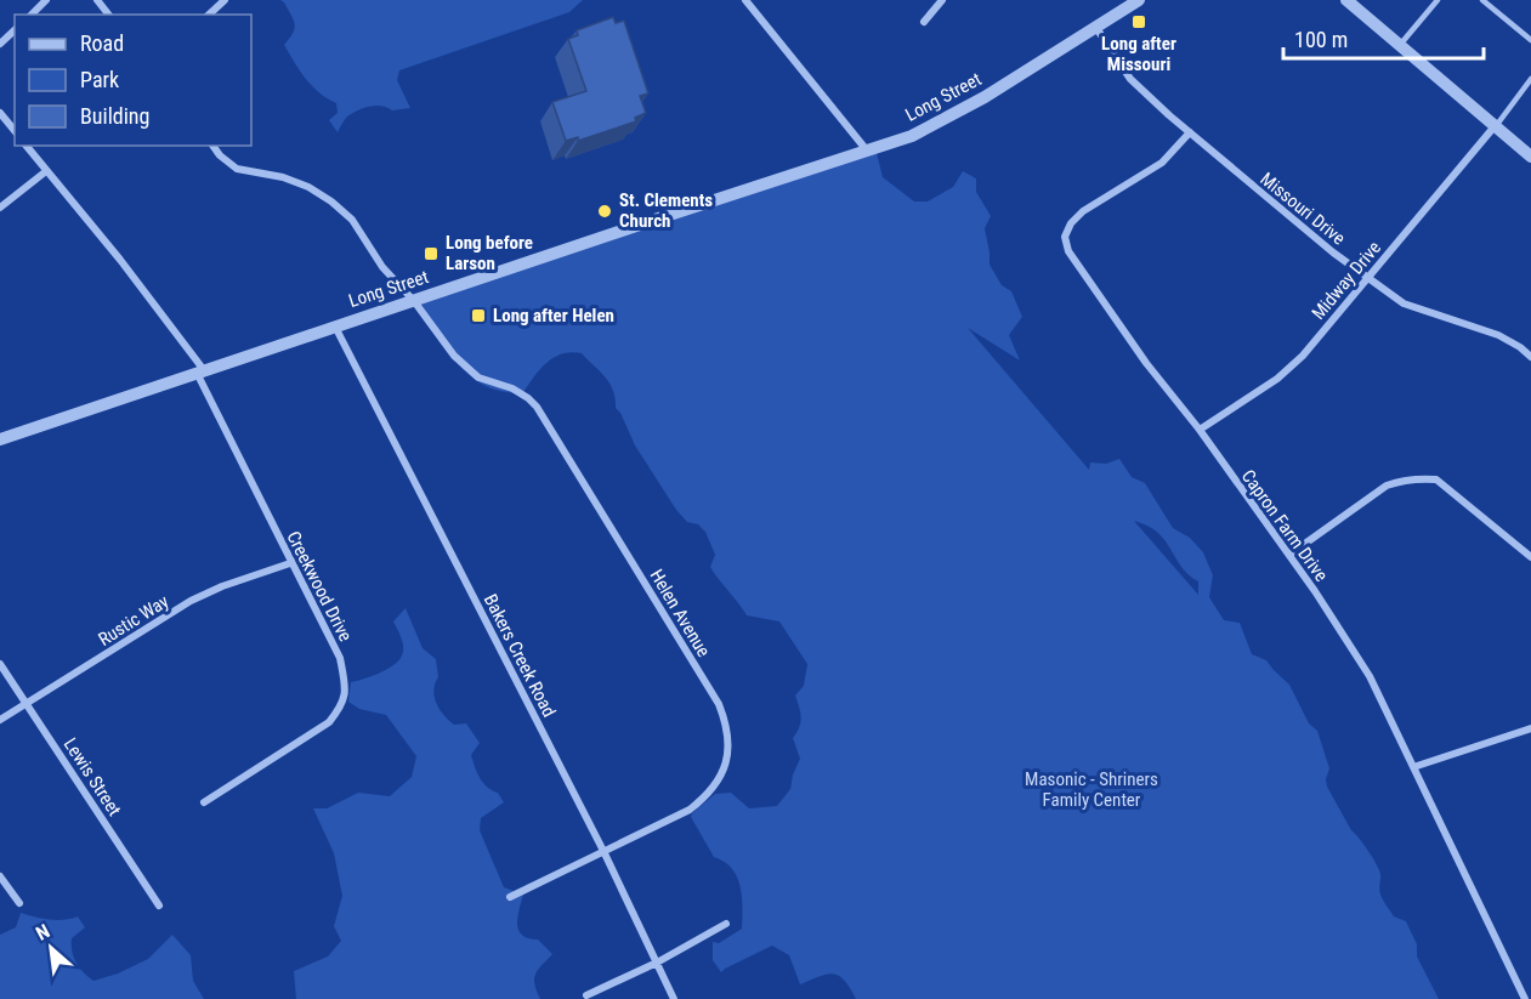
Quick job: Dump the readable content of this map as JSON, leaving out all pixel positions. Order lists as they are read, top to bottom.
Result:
{
  "streets": {
    "street": [
      "Long Street",
      "Missouri Drive",
      "Midway Drive",
      "Capron Farm Drive",
      "Creekwood Drive",
      "Helen Avenue",
      "Rustic Way",
      "Bakers Creek Road",
      "Lewis Street"
    ]
  },
  "crossings": [
    ["Long Street", "Missouri Drive"],
    ["Long Street", "Creekwood Drive"],
    ["Long Street", "Helen Avenue"],
    ["Long Street", "Bakers Creek Road"],
    ["Missouri Drive", "Midway Drive"],
    ["Missouri Drive", "Capron Farm Drive"],
    ["Midway Drive", "Capron Farm Drive"],
    ["Creekwood Drive", "Rustic Way"],
    ["Helen Avenue", "Bakers Creek Road"],
    ["Rustic Way", "Lewis Street"]
  ],
  "parks": ["Masonic - Shriners Family Center"],
  "places": {
    "transit": ["Long after Missouri", "Long before Larson", "Long after Helen"],
    "other": ["St. Clements Church"]
  },
  "legend": ["Road", "Park", "Building"],
  "scale_bar": "100 m",
  "north": "top left"
}
